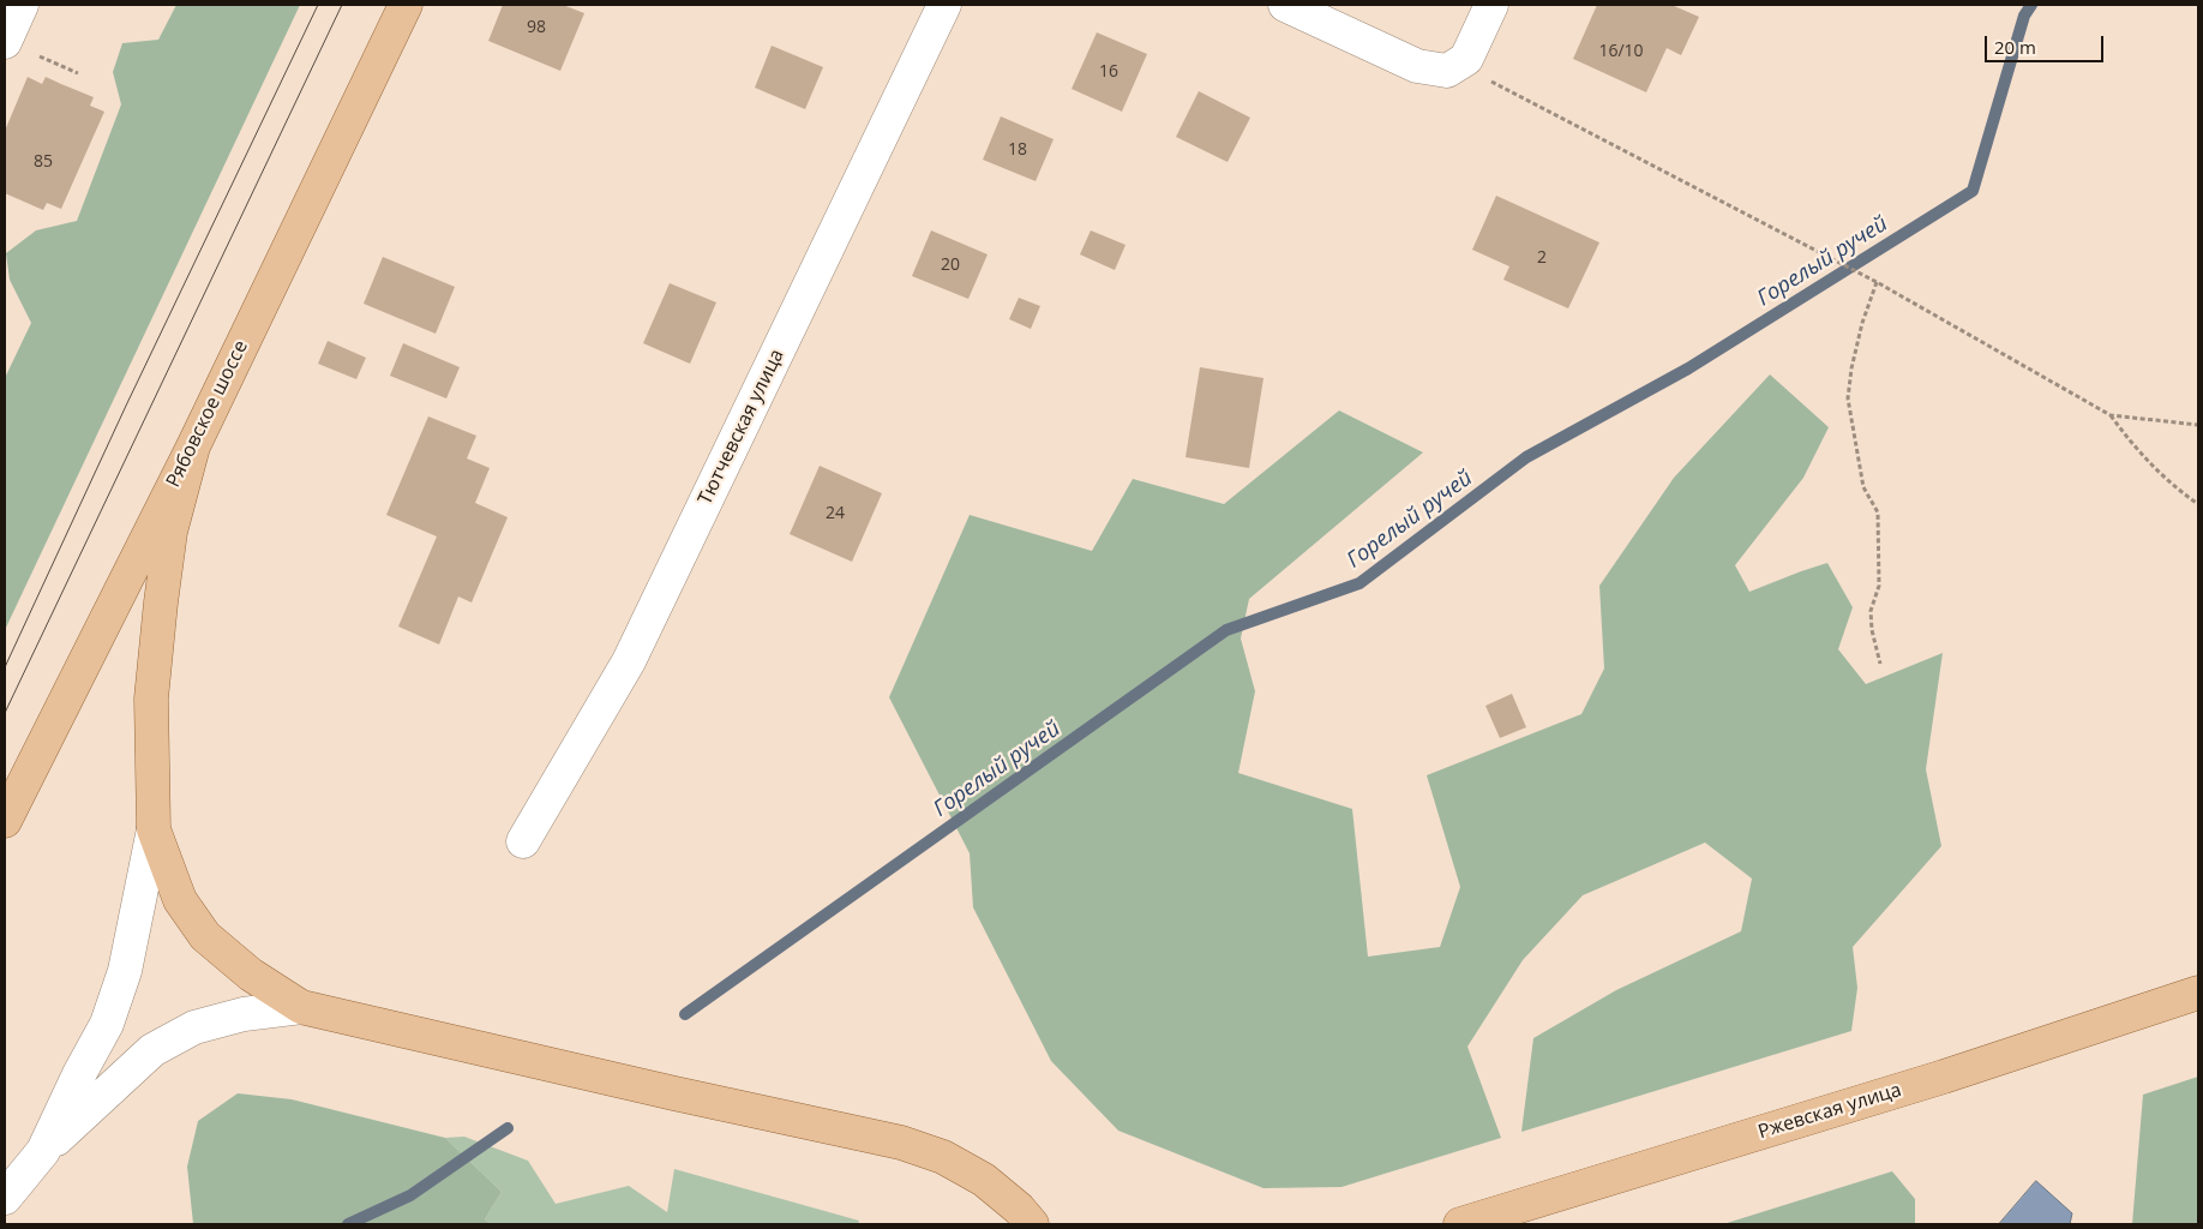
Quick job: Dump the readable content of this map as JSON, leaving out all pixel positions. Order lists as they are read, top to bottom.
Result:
{
  "streets": {
    "main road": ["Рябовское шоссе", "Ржевская улица"],
    "street": ["Тютчевская улица"]
  },
  "water": ["Горелый ручей"],
  "house_numbers": [
    "98",
    "16/10",
    "16",
    "18",
    "85",
    "2",
    "20",
    "24"
  ],
  "scale_bar": "20 m"
}
